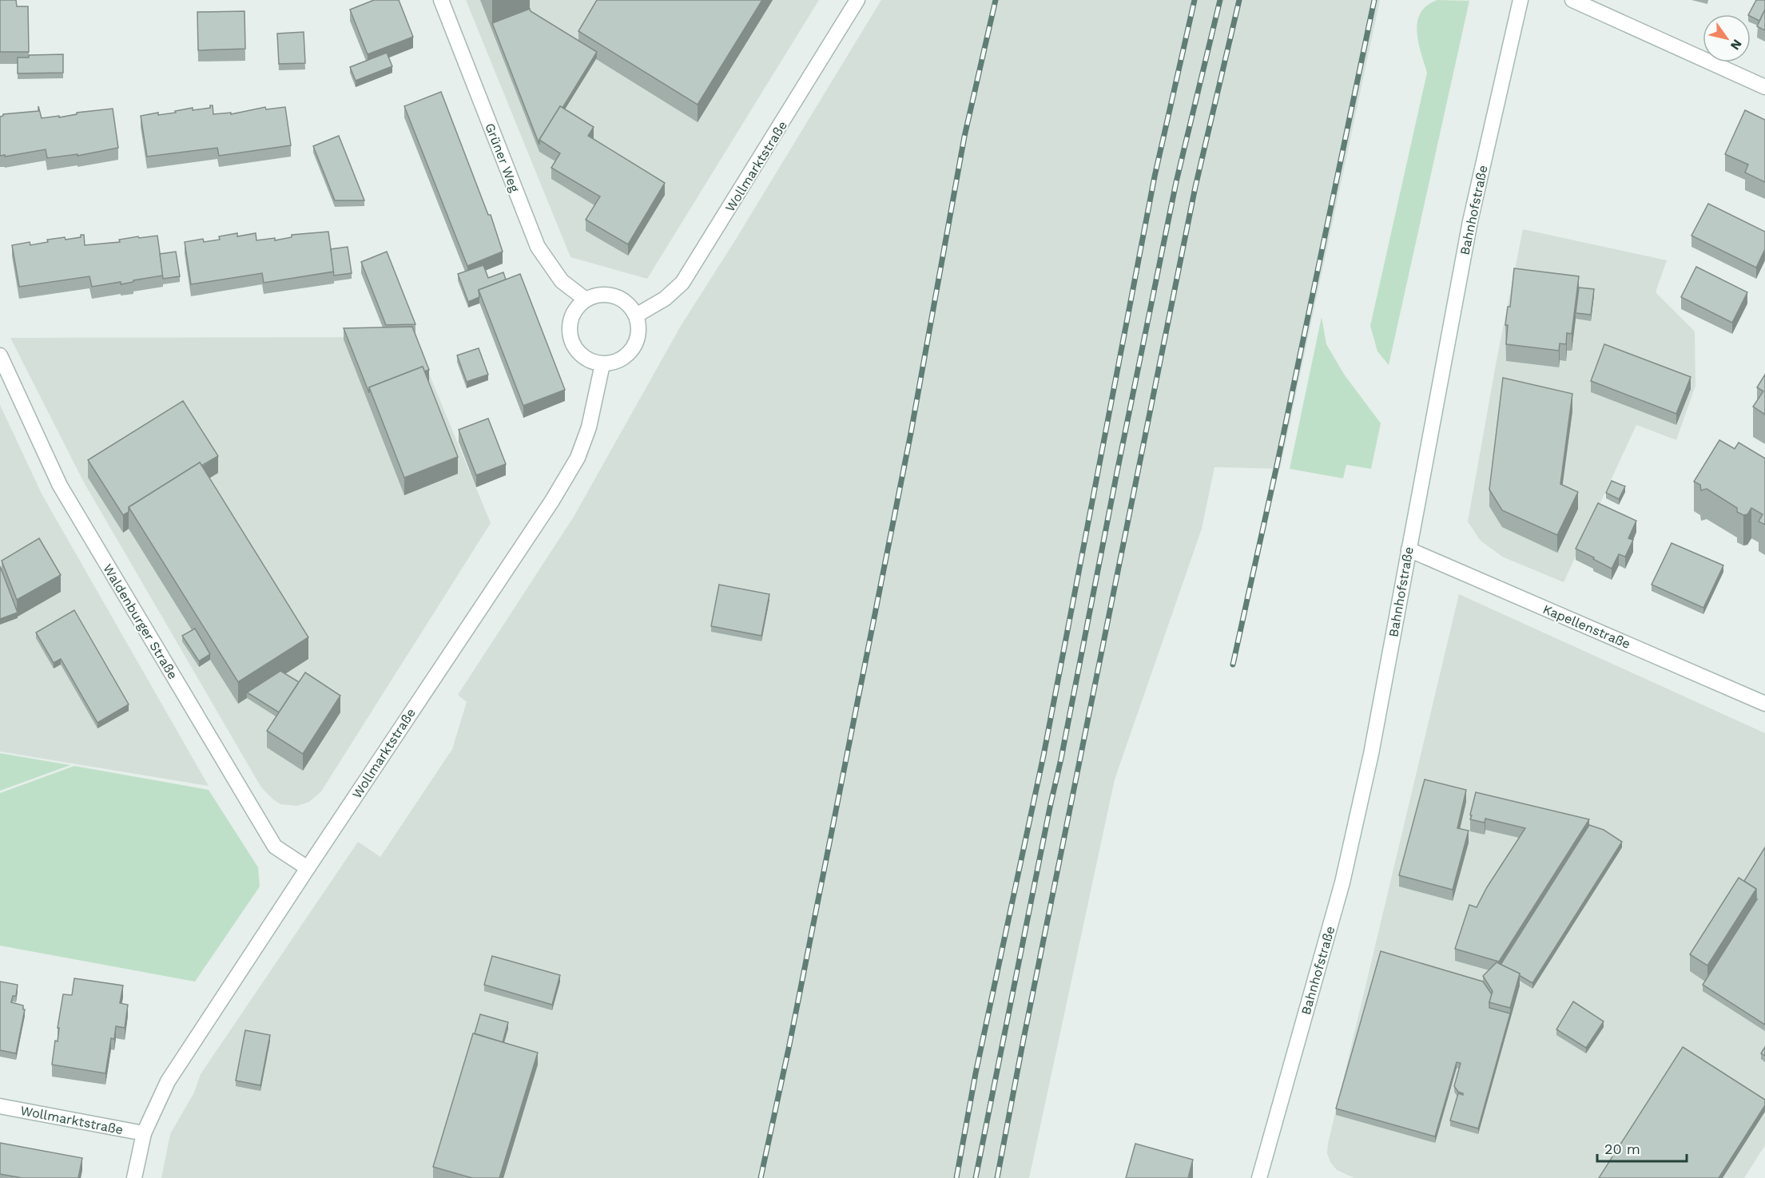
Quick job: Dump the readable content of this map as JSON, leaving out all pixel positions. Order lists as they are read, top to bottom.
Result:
{
  "streets": {
    "street": [
      "Grüner Weg",
      "Wollmarktstraße",
      "Bahnhofstraße",
      "Waldenburger Straße",
      "Kapellenstraße"
    ]
  },
  "crossings": [
    ["Grüner Weg", "Wollmarktstraße"],
    ["Wollmarktstraße", "Waldenburger Straße"],
    ["Bahnhofstraße", "Kapellenstraße"]
  ],
  "scale_bar": "20 m",
  "north": "bottom right"
}
